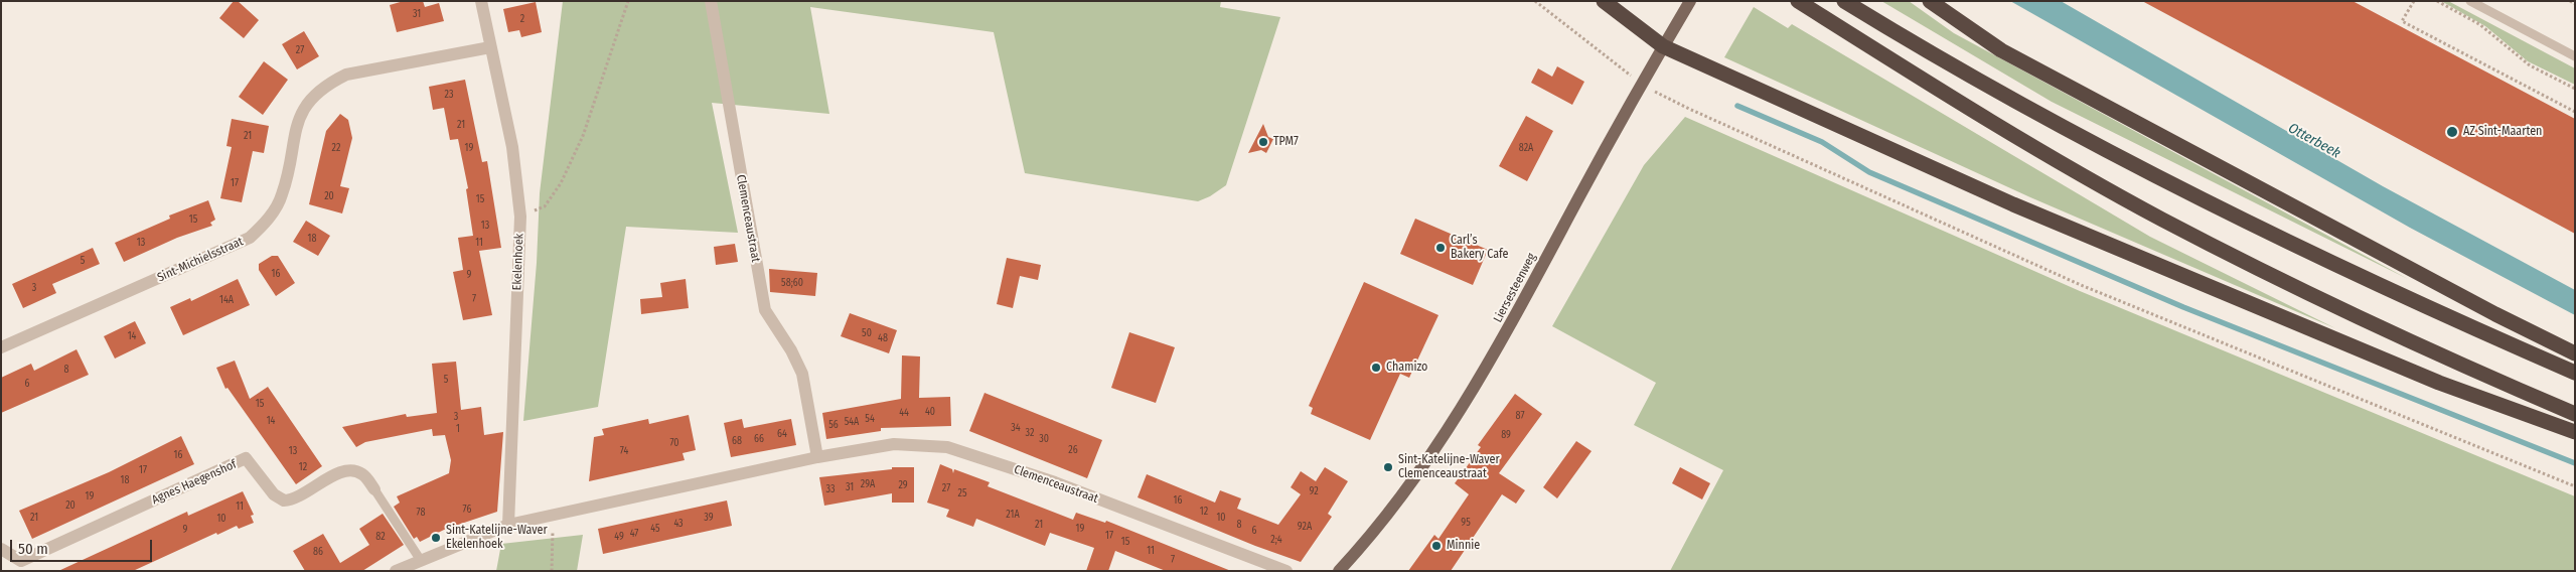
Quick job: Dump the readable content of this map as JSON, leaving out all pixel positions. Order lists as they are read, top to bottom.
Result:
{
  "streets": {
    "main road": ["Liersesteenweg"],
    "street": [
      "Clemenceaustraat",
      "Sint-Michielsstraat",
      "Ekelenhoek",
      "Agnes Haegenshof"
    ]
  },
  "crossings": [
    ["Clemenceaustraat", "Ekelenhoek"],
    ["Clemenceaustraat", "Agnes Haegenshof"],
    ["Sint-Michielsstraat", "Ekelenhoek"]
  ],
  "water": ["Otterbeek"],
  "places": [
    "AZ Sint-Maarten",
    "TPM7",
    "Carl’s Bakery Cafe",
    "Chamizo",
    "Sint-Katelijne-Waver Clemenceaustraat",
    "Sint-Katelijne-Waver Ekelenhoek",
    "Minnie"
  ],
  "house_numbers": [
    "31",
    "2",
    "27",
    "23",
    "21",
    "21",
    "22",
    "19",
    "82A",
    "17",
    "20",
    "15",
    "15",
    "13",
    "18",
    "13",
    "11",
    "5",
    "16",
    "9",
    "58;60",
    "3",
    "7",
    "14A",
    "50",
    "14",
    "48",
    "8",
    "5",
    "6",
    "15",
    "40",
    "44",
    "87",
    "3",
    "54",
    "14",
    "54A",
    "56",
    "34",
    "1",
    "32",
    "64",
    "89",
    "66",
    "30",
    "68",
    "70",
    "26",
    "13",
    "74",
    "16",
    "12",
    "17",
    "18",
    "29A",
    "29",
    "31",
    "27",
    "33",
    "92",
    "25",
    "19",
    "16",
    "20",
    "11",
    "76",
    "12",
    "78",
    "21A",
    "21",
    "39",
    "10",
    "10",
    "95",
    "43",
    "21",
    "8",
    "92A",
    "45",
    "19",
    "9",
    "6",
    "47",
    "17",
    "82",
    "49",
    "2;4",
    "15",
    "11",
    "86",
    "7"
  ],
  "scale_bar": "50 m"
}
